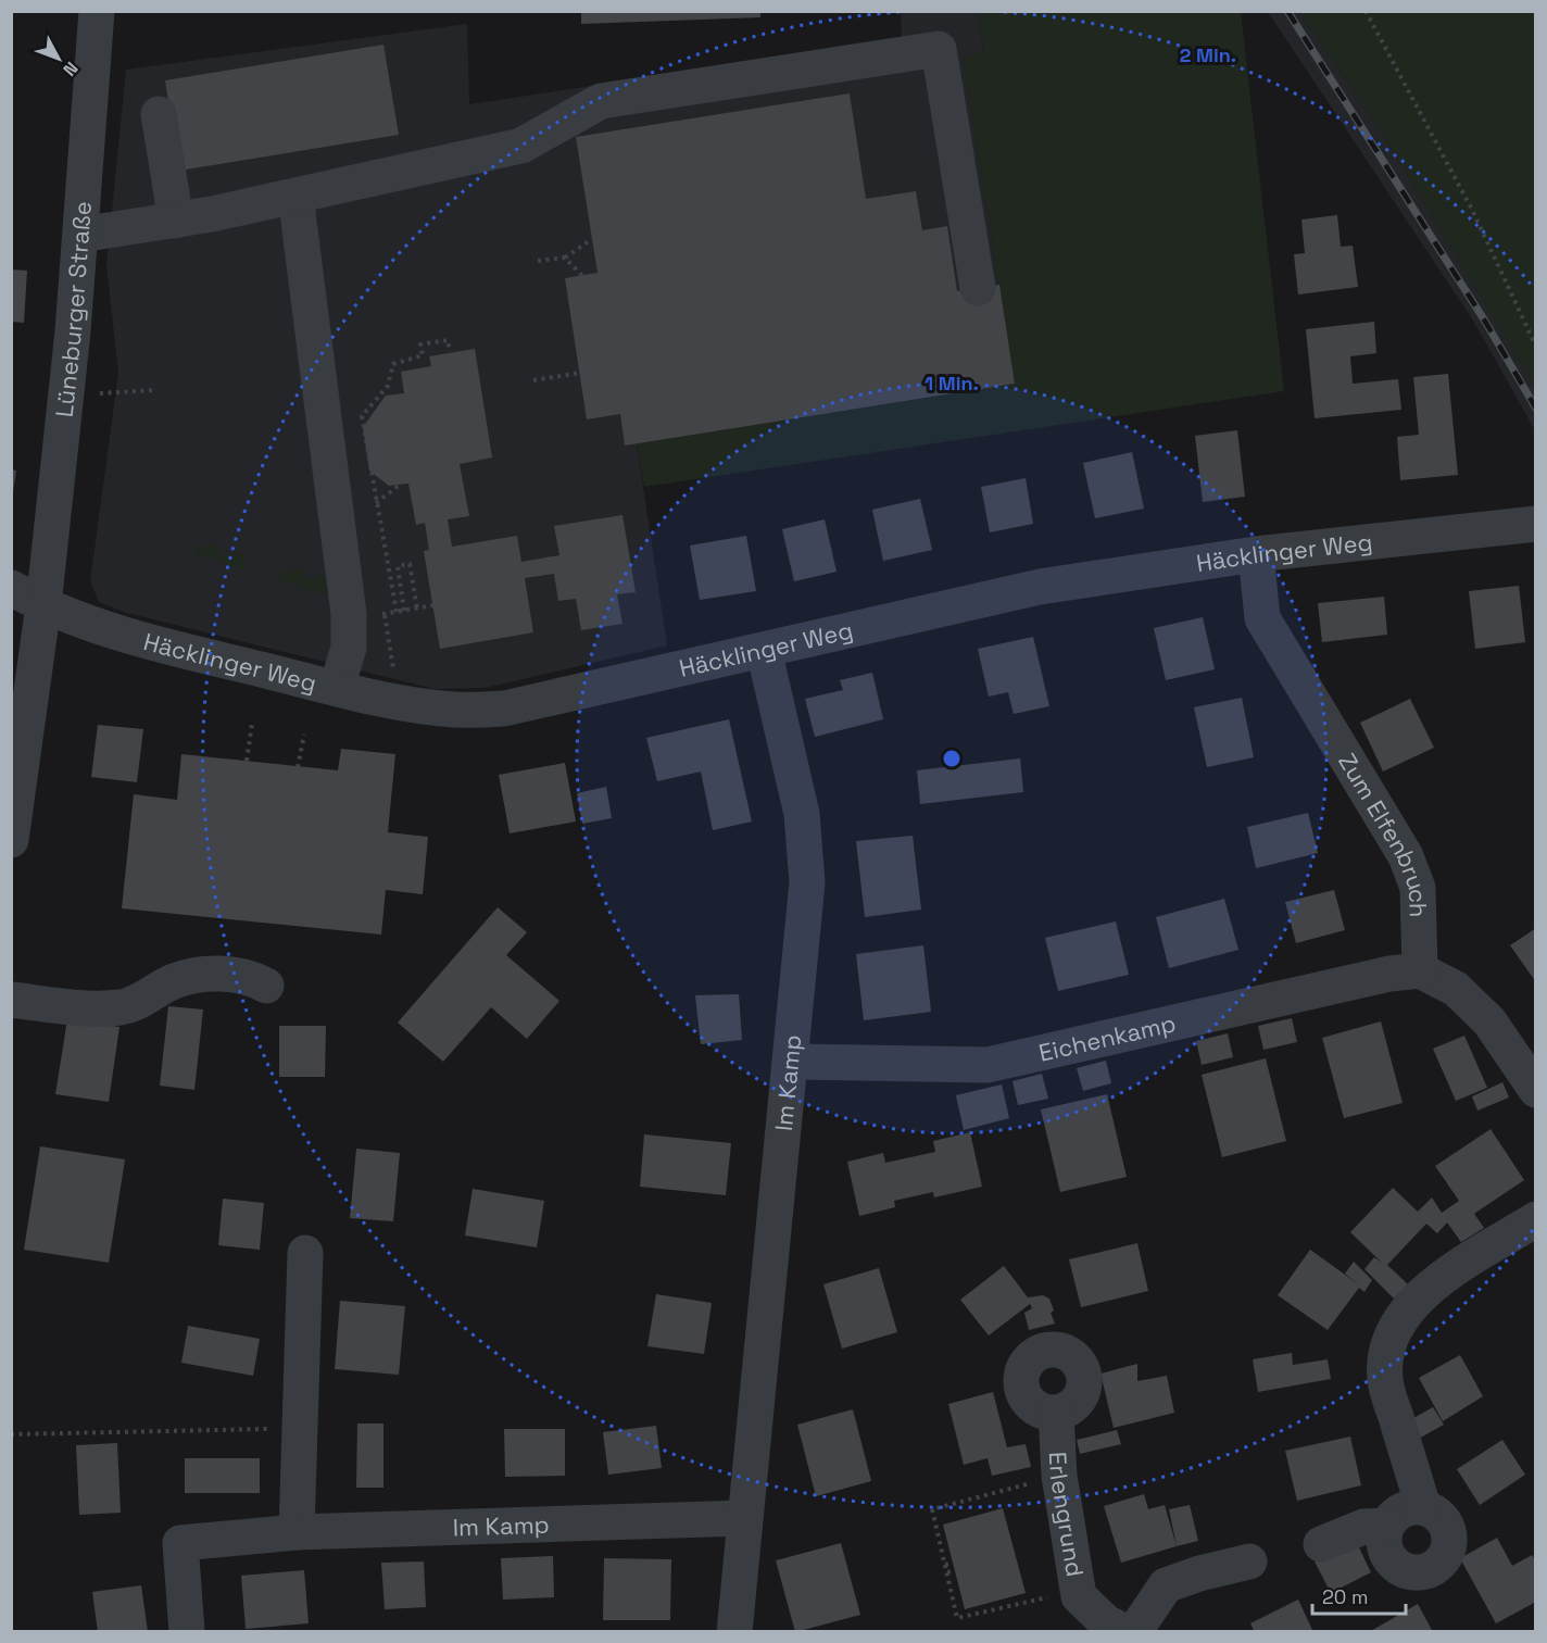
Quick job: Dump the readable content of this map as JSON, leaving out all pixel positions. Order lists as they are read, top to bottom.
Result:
{
  "streets": {
    "street": [
      "Lüneburger Straße",
      "Häcklinger Weg",
      "Zum Elfenbruch",
      "Eichenkamp",
      "Im Kamp",
      "Erlengrund"
    ]
  },
  "crossings": [
    ["Lüneburger Straße", "Häcklinger Weg"],
    ["Häcklinger Weg", "Zum Elfenbruch"],
    ["Häcklinger Weg", "Im Kamp"],
    ["Zum Elfenbruch", "Eichenkamp"],
    ["Eichenkamp", "Im Kamp"]
  ],
  "scale_bar": "20 m",
  "north": "bottom right",
  "rings": ["2 Min.", "1 Min."]
}
